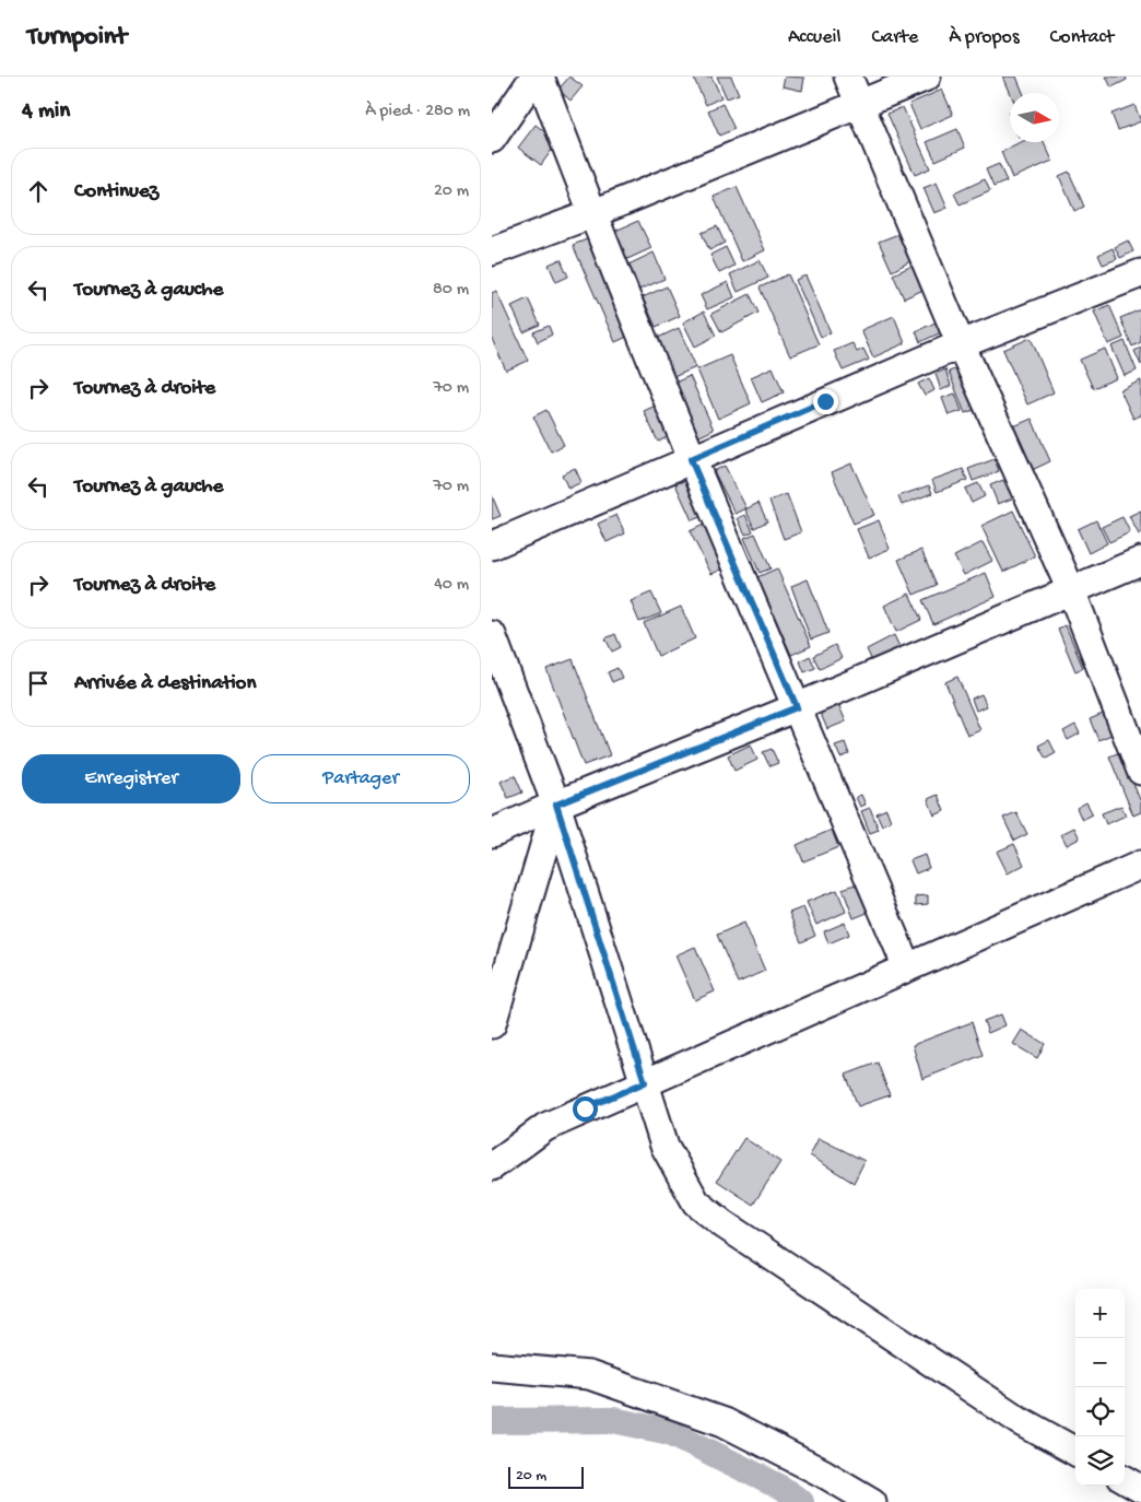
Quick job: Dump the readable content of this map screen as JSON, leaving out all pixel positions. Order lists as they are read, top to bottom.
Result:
{
  "scale_bar": "20 m",
  "north": "right",
  "page": {
    "header": "Turnpoint",
    "nav": [
      "Accueil",
      "Carte",
      "À propos",
      "Contact"
    ],
    "heading": ["4 min", "À pied · 280 m"],
    "list": [
      ["Continuez", "20 m"],
      ["Tournez à gauche", "80 m"],
      ["Tournez à droite", "70 m"],
      ["Tournez à gauche", "70 m"],
      ["Tournez à droite", "40 m"],
      "Arrivée à destination"
    ],
    "buttons": ["Enregistrer", "Partager"],
    "map_buttons": ["+", "−"],
    "scale": "20 m"
  }
}
